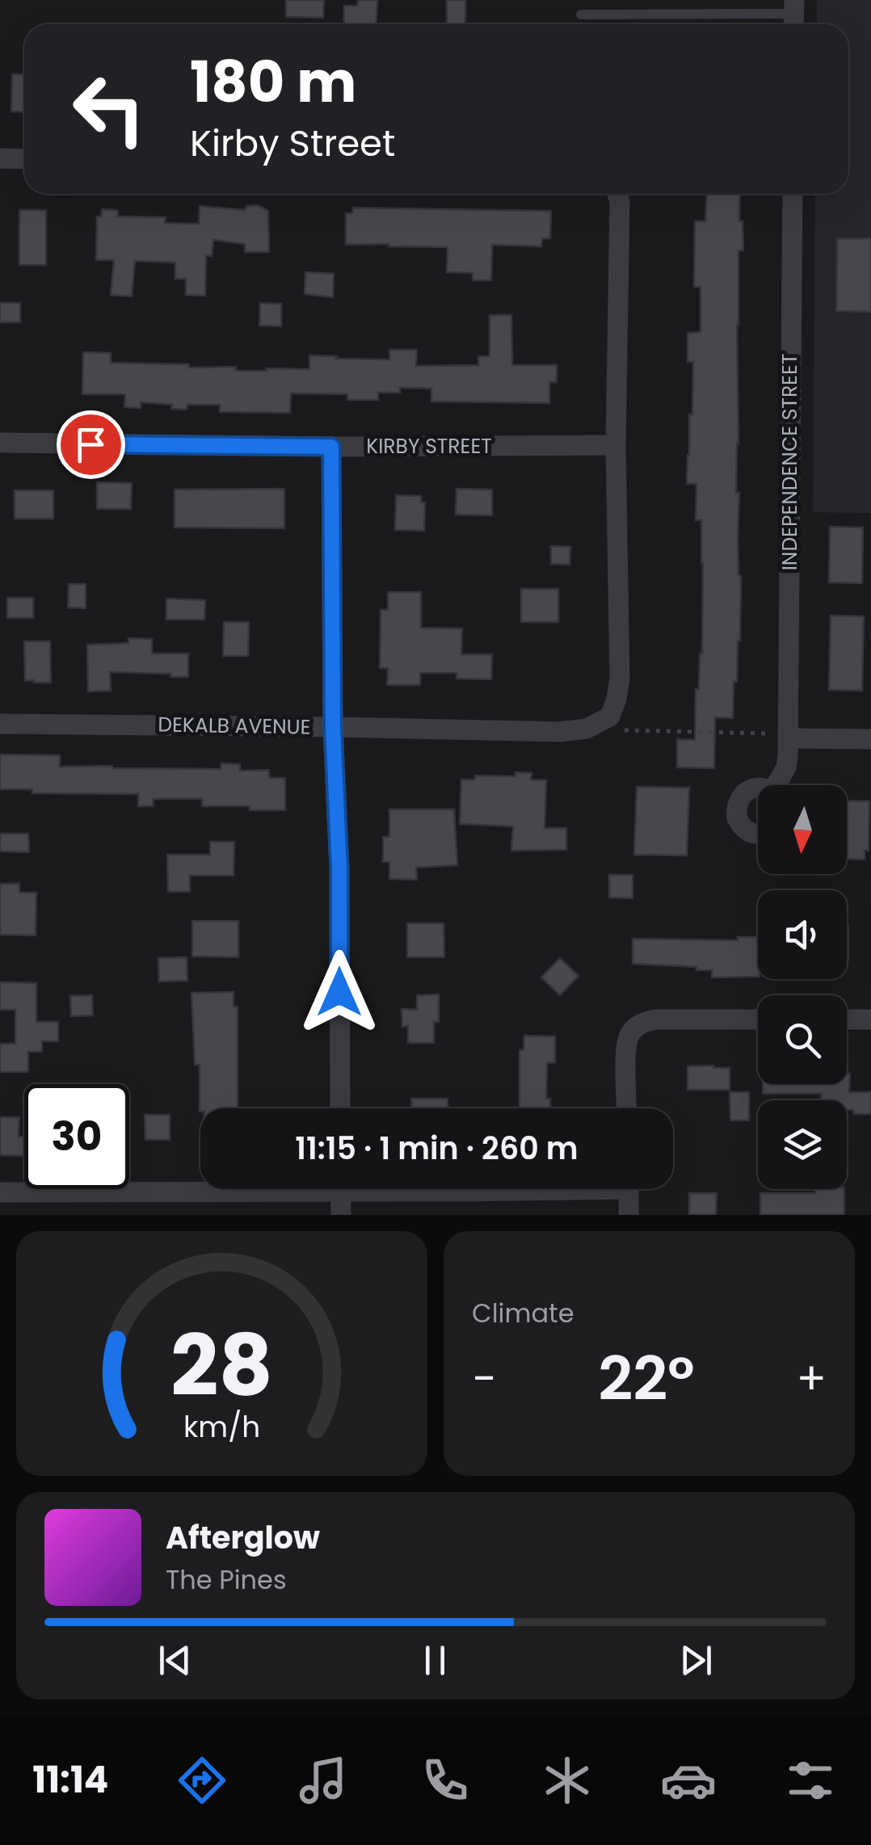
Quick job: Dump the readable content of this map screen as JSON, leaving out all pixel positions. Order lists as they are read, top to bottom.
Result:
{
  "streets": {
    "street": ["KIRBY STREET", "INDEPENDENCE STREET", "DEKALB AVENUE"]
  },
  "north": "bottom",
  "page": {
    "turn": ["180 m", "Kirby Street"],
    "limit": "30",
    "trip": "11:15 · 1 min · 260 m",
    "tile": "Climate",
    "heat": ["−", "22°", "+"],
    "song": ["Afterglow", "The Pines"],
    "tabs": "11:14",
    "gauge": ["28", "km/h"]
  }
}
